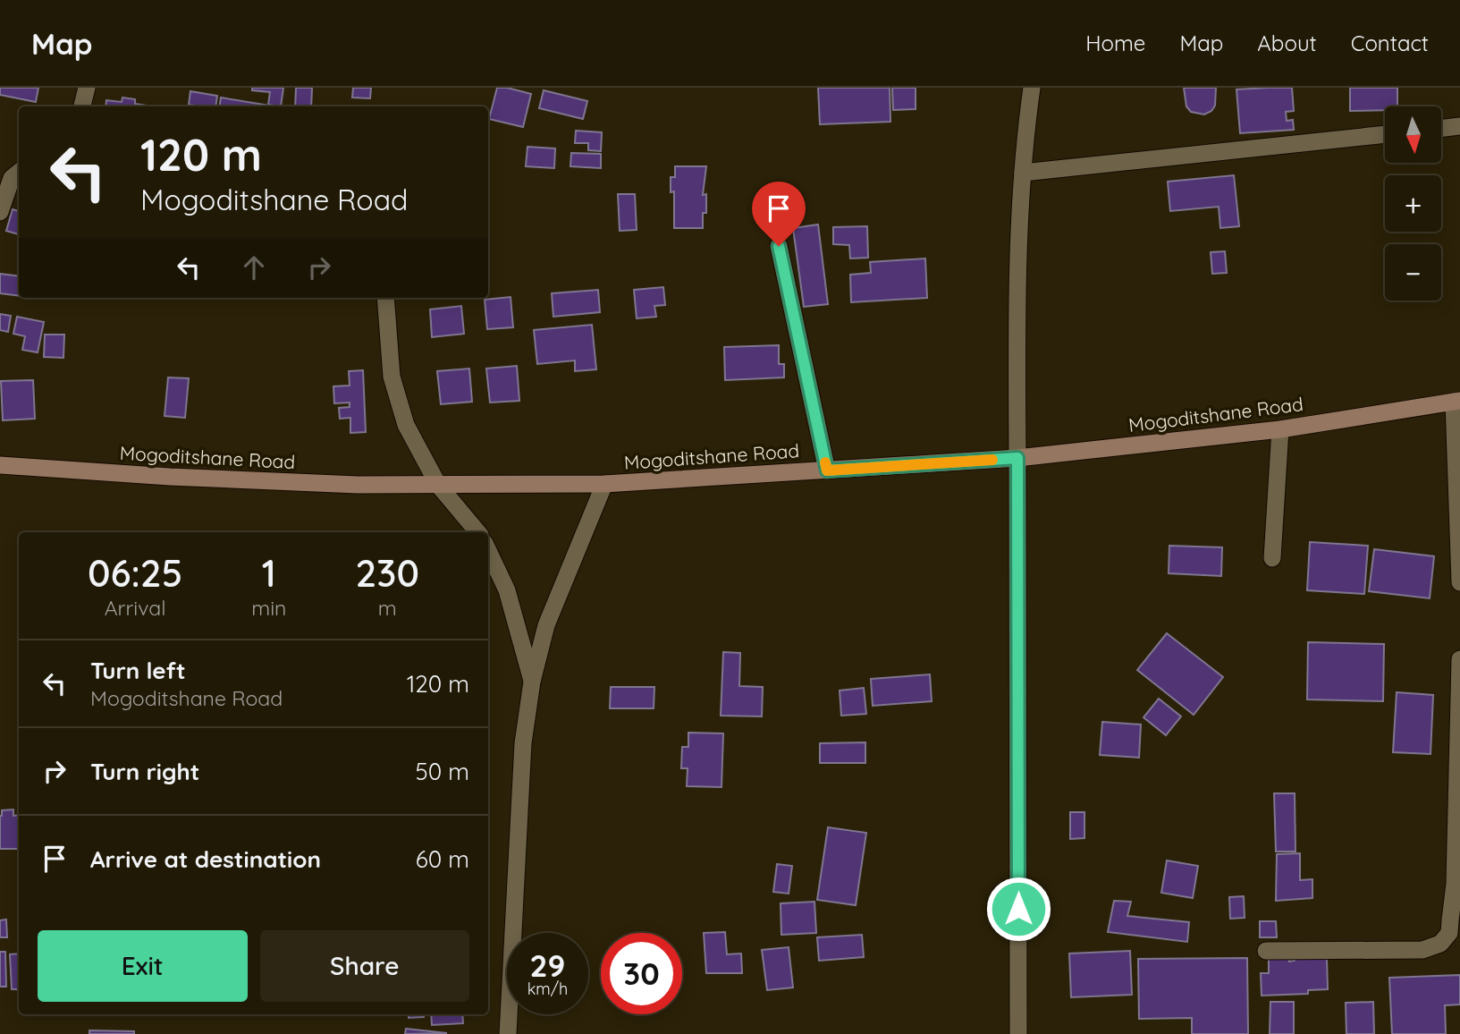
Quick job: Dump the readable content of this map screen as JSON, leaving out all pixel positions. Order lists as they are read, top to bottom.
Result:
{
  "streets": {
    "main road": ["Mogoditshane Road"]
  },
  "north": "bottom",
  "page": {
    "header": "Map",
    "nav": [
      "Home",
      "Map",
      "About",
      "Contact"
    ],
    "map_buttons": ["+", "−"],
    "turn": ["120 m", "Mogoditshane Road"],
    "eta": [
      "06:25",
      "Arrival",
      "1",
      "min",
      "230",
      "m"
    ],
    "list": [
      {
        "name": "Turn left",
        "note": "Mogoditshane Road",
        "value": "120 m"
      },
      {
        "name": "Turn right",
        "value": "50 m"
      },
      {
        "name": "Arrive at destination",
        "value": "60 m"
      }
    ],
    "buttons": ["Exit", "Share"],
    "speed": "29 km/h",
    "limit": "30"
  }
}
